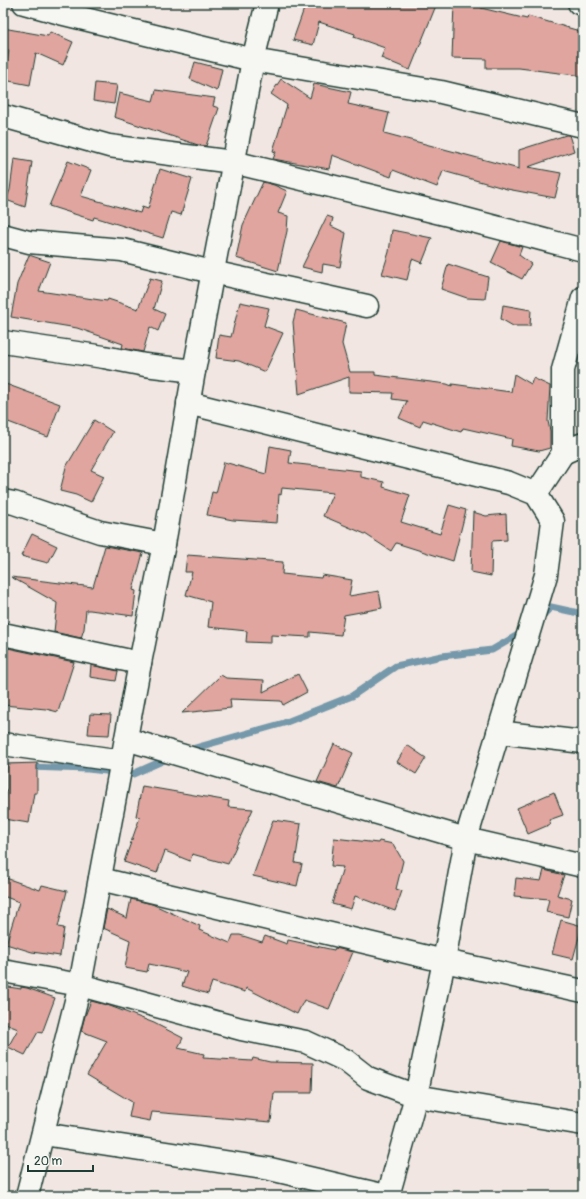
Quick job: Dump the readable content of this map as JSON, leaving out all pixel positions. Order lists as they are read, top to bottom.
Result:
{
  "scale_bar": "20 m"
}
